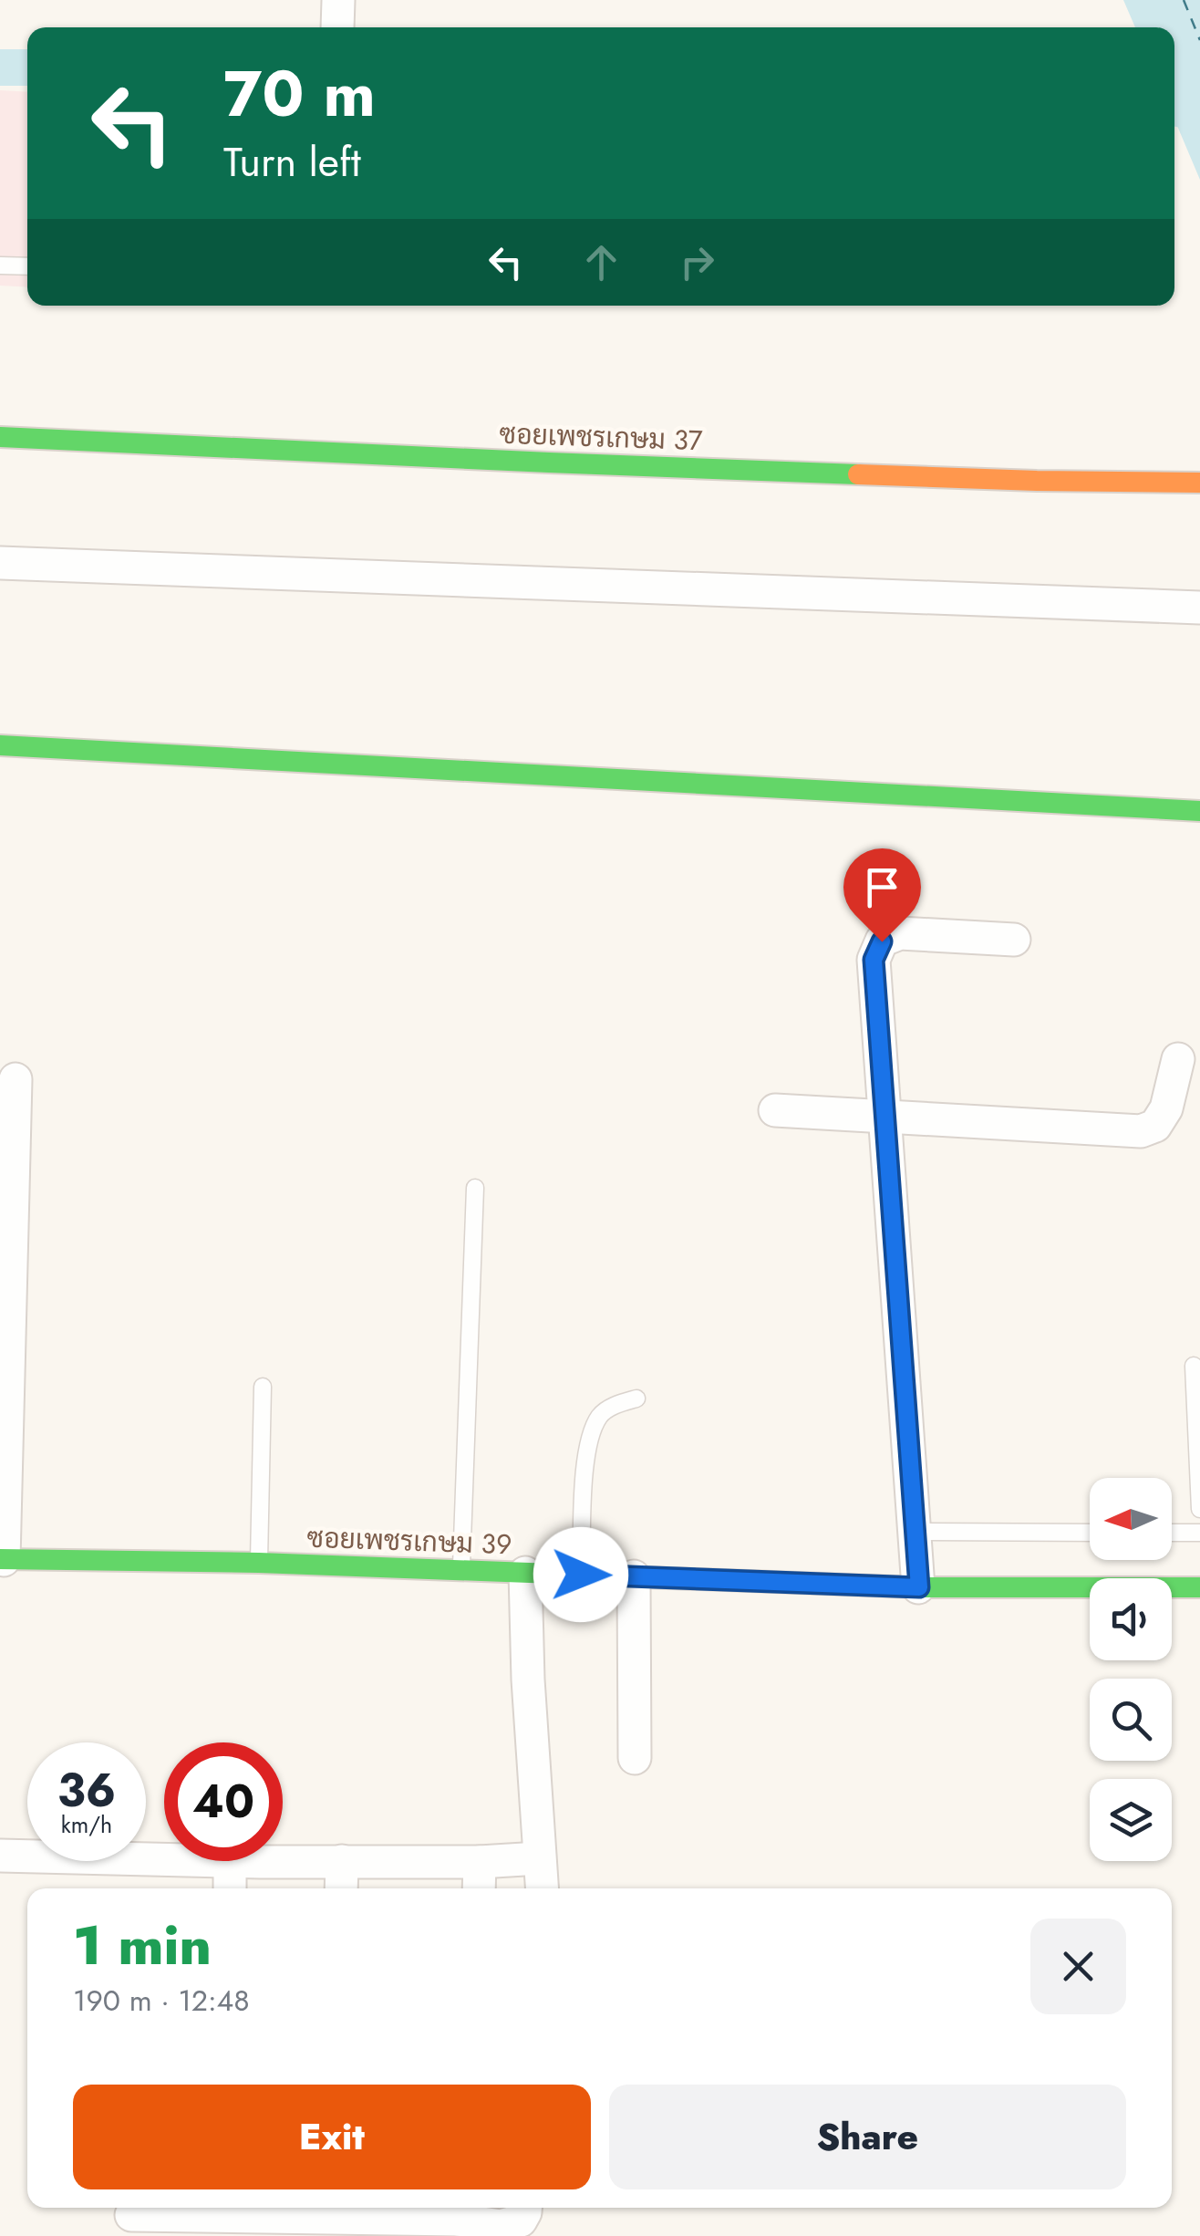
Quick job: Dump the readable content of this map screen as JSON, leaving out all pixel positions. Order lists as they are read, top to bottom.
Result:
{
  "streets": {
    "street": ["ซอยเพชรเกษม 37", "ซอยเพชรเกษม 39"]
  },
  "north": "left",
  "page": {
    "turn": ["70 m", "Turn left"],
    "speed": "36 km/h",
    "limit": "40",
    "heading": ["1 min", "190 m · 12:48"],
    "buttons": ["Exit", "Share"]
  }
}
